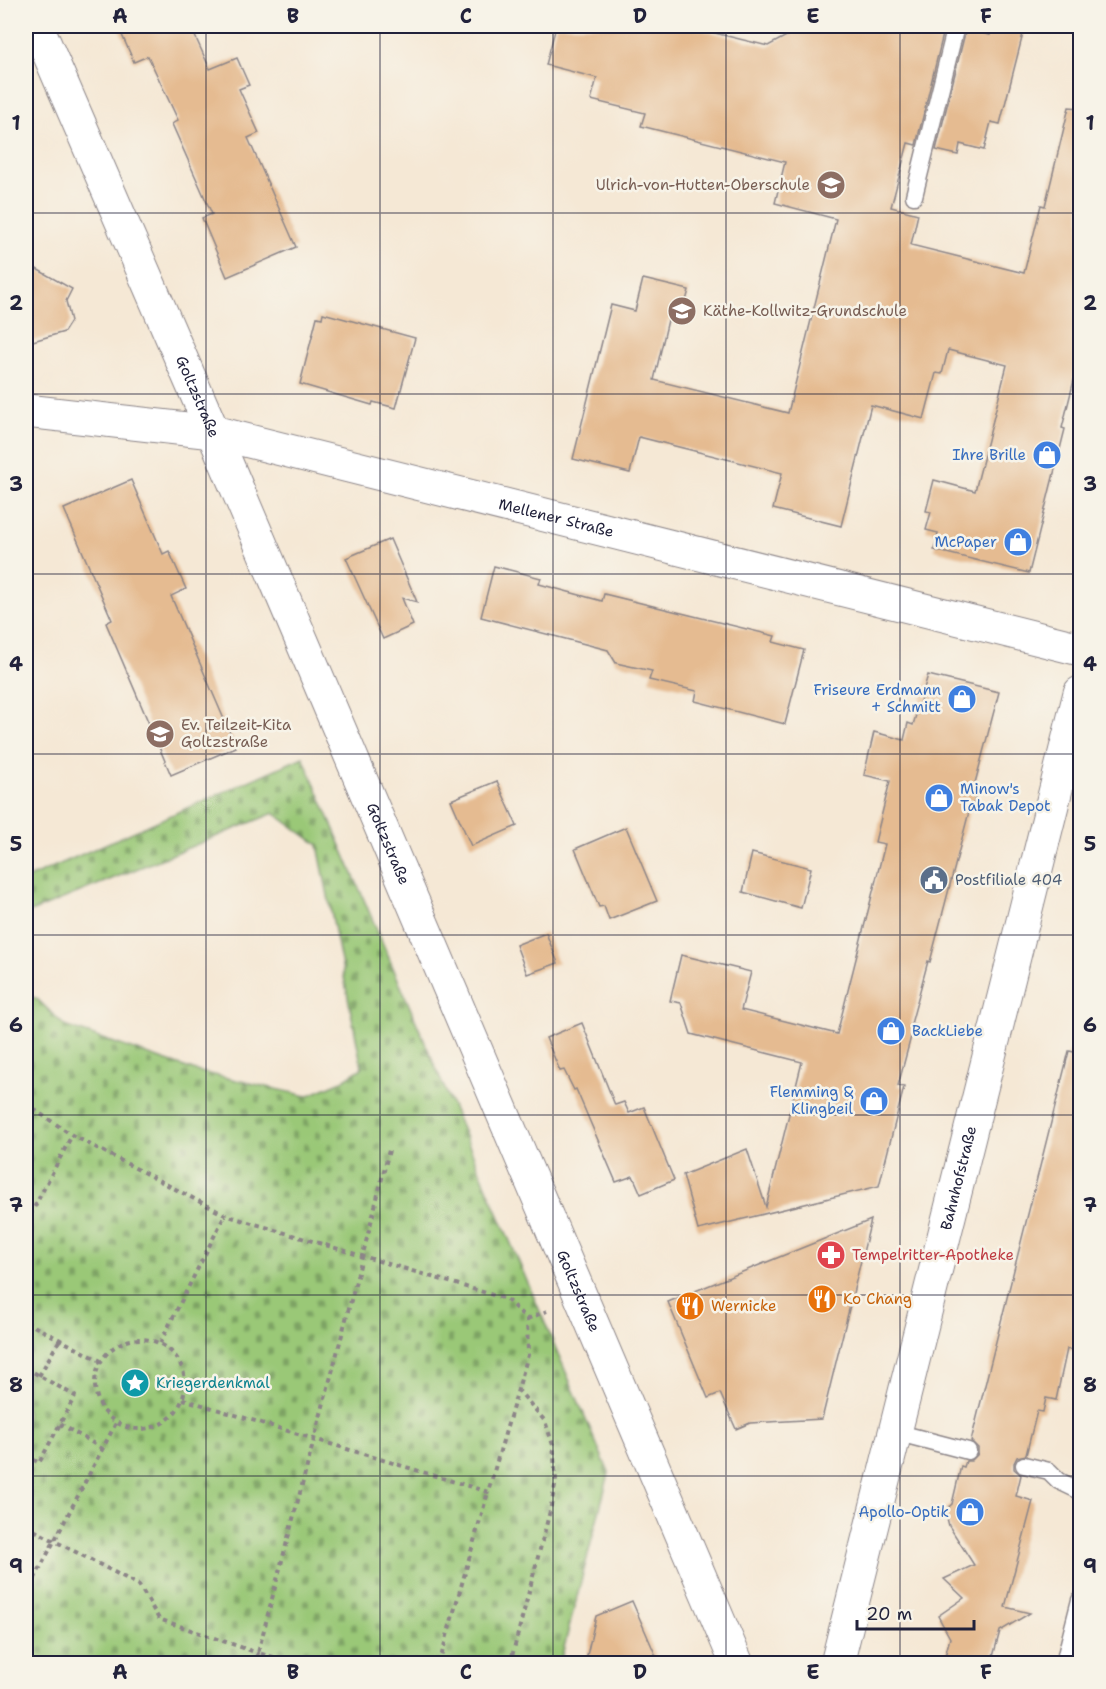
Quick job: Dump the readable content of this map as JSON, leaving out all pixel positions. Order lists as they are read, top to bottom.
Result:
{
  "streets": {
    "street": ["Goltzstraße", "Mellener Straße", "Bahnhofstraße"]
  },
  "crossings": [
    ["Goltzstraße", "Mellener Straße"]
  ],
  "places": {
    "school or university": ["Ulrich-von-Hutten-Oberschule", "Käthe-Kollwitz-Grundschule", "Ev. Teilzeit-Kita Goltzstraße"],
    "shop": [
      "Ihre Brille",
      "McPaper",
      "Friseure Erdmann + Schmitt",
      "Minow's Tabak Depot",
      "BackLiebe",
      "Flemming & Klingbeil",
      "Apollo-Optik"
    ],
    "public building": ["Postfiliale 404"],
    "pharmacy": ["Tempelritter-Apotheke"],
    "restaurant": ["Ko Chang", "Wernicke"],
    "place": ["Kriegerdenkmal"]
  },
  "scale_bar": "20 m",
  "grid": {
    "columns": [
      "A",
      "B",
      "C",
      "D",
      "E",
      "F"
    ],
    "rows": [
      "1",
      "2",
      "3",
      "4",
      "5",
      "6",
      "7",
      "8",
      "9"
    ]
  }
}
